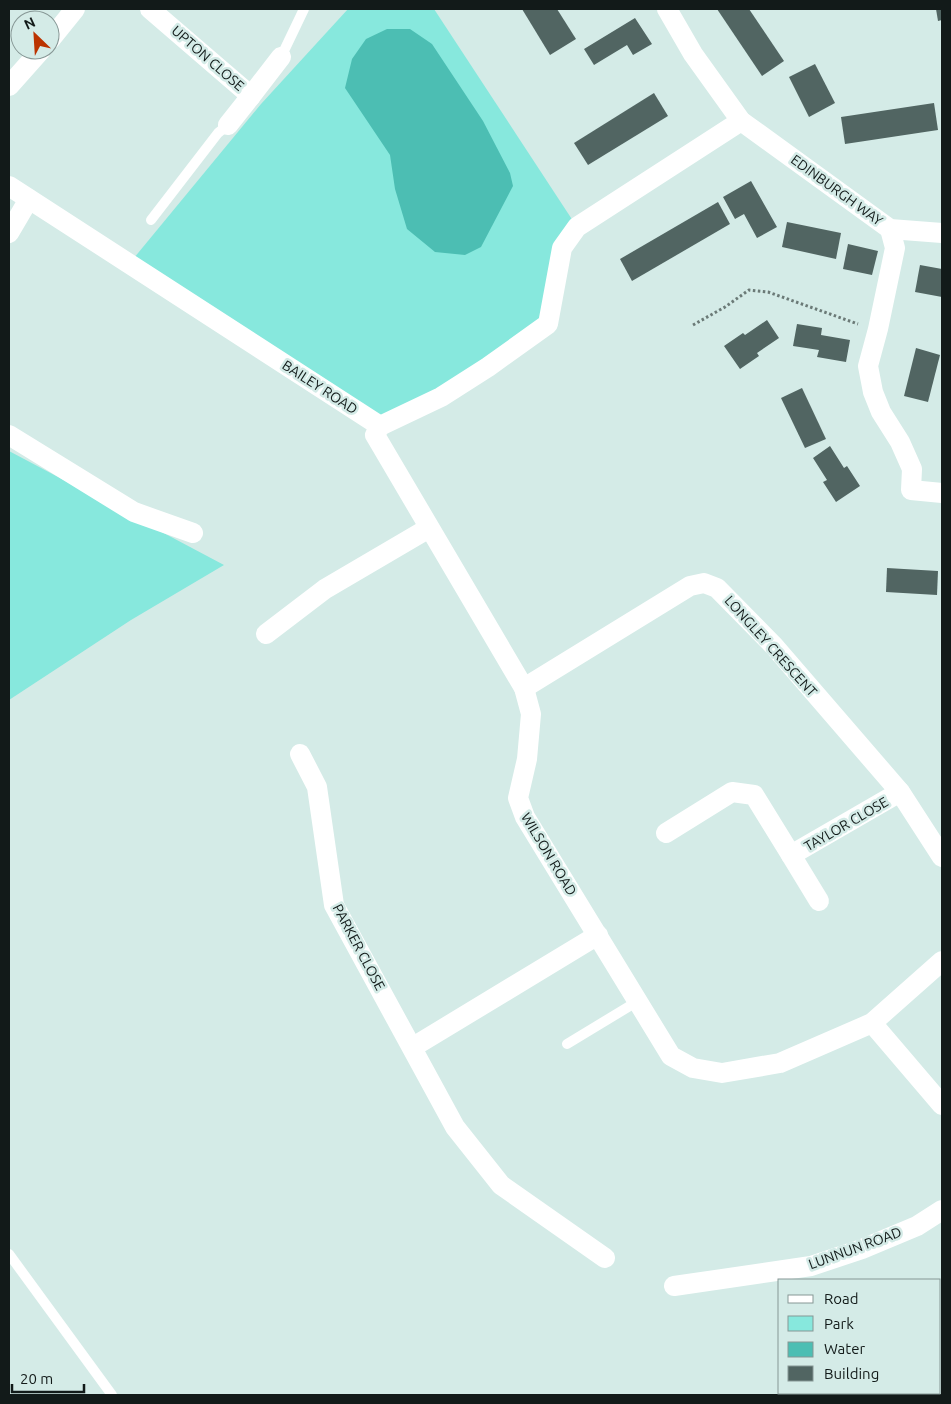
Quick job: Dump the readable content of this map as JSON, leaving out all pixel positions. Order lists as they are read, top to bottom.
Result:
{
  "streets": {
    "street": [
      "UPTON CLOSE",
      "EDINBURGH WAY",
      "BAILEY ROAD",
      "LONGLEY CRESCENT",
      "TAYLOR CLOSE",
      "WILSON ROAD",
      "PARKER CLOSE",
      "LUNNUN ROAD"
    ]
  },
  "crossings": [
    ["BAILEY ROAD", "WILSON ROAD"],
    ["LONGLEY CRESCENT", "TAYLOR CLOSE"],
    ["LONGLEY CRESCENT", "WILSON ROAD"]
  ],
  "legend": [
    "Road",
    "Park",
    "Water",
    "Building"
  ],
  "scale_bar": "20 m",
  "north": "top left"
}
